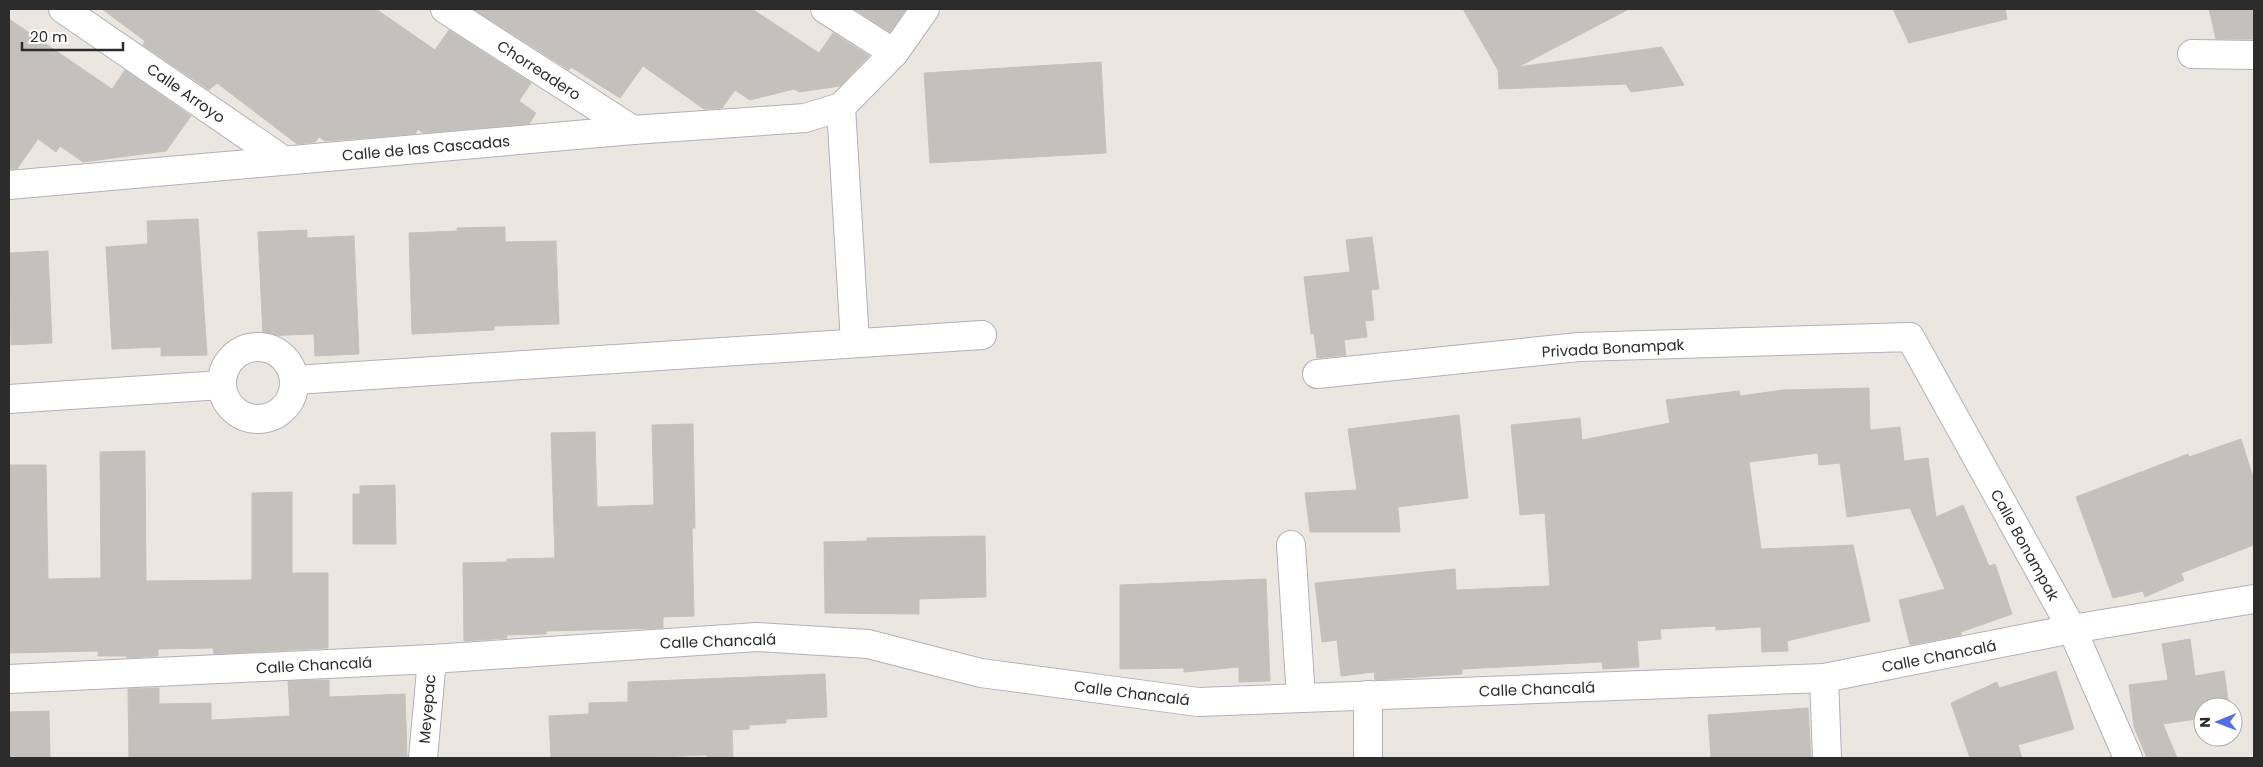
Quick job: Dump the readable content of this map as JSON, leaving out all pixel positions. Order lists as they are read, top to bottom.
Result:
{
  "streets": {
    "street": [
      "Chorreadero",
      "Calle Arroyo",
      "Calle de las Cascadas",
      "Privada Bonampak",
      "Calle Bonampak",
      "Calle Chancalá",
      "Meyepac"
    ]
  },
  "crossings": [
    ["Chorreadero", "Calle de las Cascadas"],
    ["Calle Arroyo", "Calle de las Cascadas"],
    ["Privada Bonampak", "Calle Bonampak"],
    ["Calle Bonampak", "Calle Chancalá"],
    ["Calle Chancalá", "Meyepac"]
  ],
  "scale_bar": "20 m",
  "north": "left"
}
